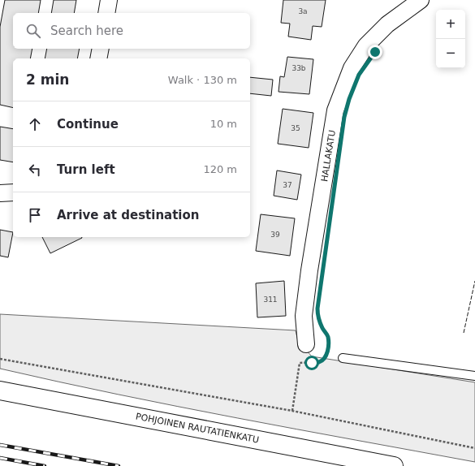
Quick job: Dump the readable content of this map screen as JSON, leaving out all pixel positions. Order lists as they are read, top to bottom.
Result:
{
  "streets": {
    "street": ["HALLAKATU", "POHJOINEN RAUTATIENKATU"]
  },
  "house_numbers": [
    "3a",
    "33b",
    "35",
    "37",
    "39",
    "311"
  ],
  "page": {
    "map_buttons": ["+", "−"],
    "search": "Search here",
    "heading": ["2 min", "Walk · 130 m"],
    "list": [
      ["Continue", "10 m"],
      ["Turn left", "120 m"],
      "Arrive at destination"
    ]
  }
}
